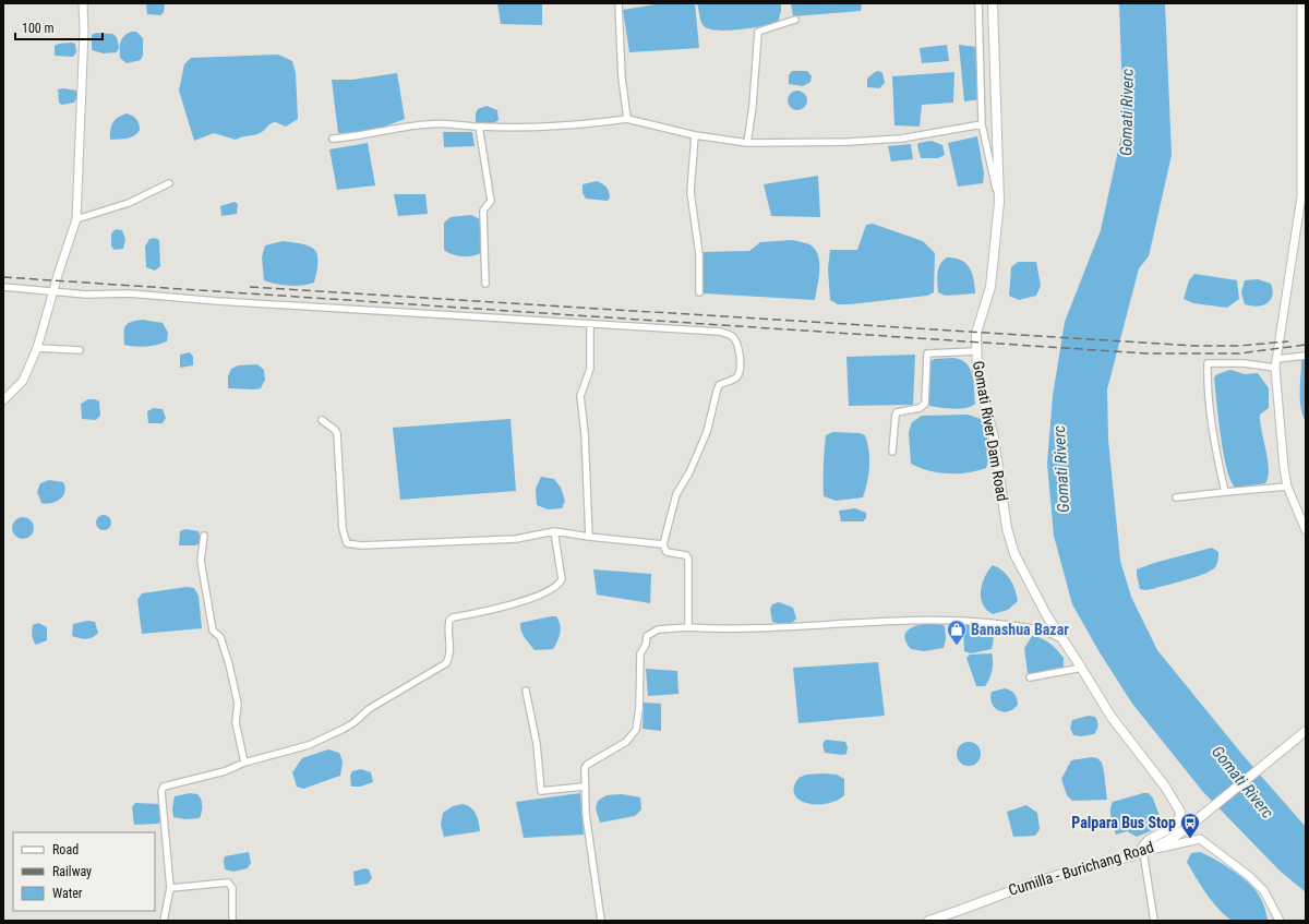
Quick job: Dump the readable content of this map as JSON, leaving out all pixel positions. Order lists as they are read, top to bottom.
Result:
{
  "streets": {
    "main road": ["Gomati River Dam Road", "Cumilla - Burichang Road"]
  },
  "crossings": [
    ["Gomati River Dam Road", "Cumilla - Burichang Road"]
  ],
  "water": ["Gomati Riverc"],
  "places": {
    "shop": ["Banashua Bazar"],
    "bus stop": ["Palpara Bus Stop"]
  },
  "legend": ["Road", "Railway", "Water"],
  "scale_bar": "100 m"
}
